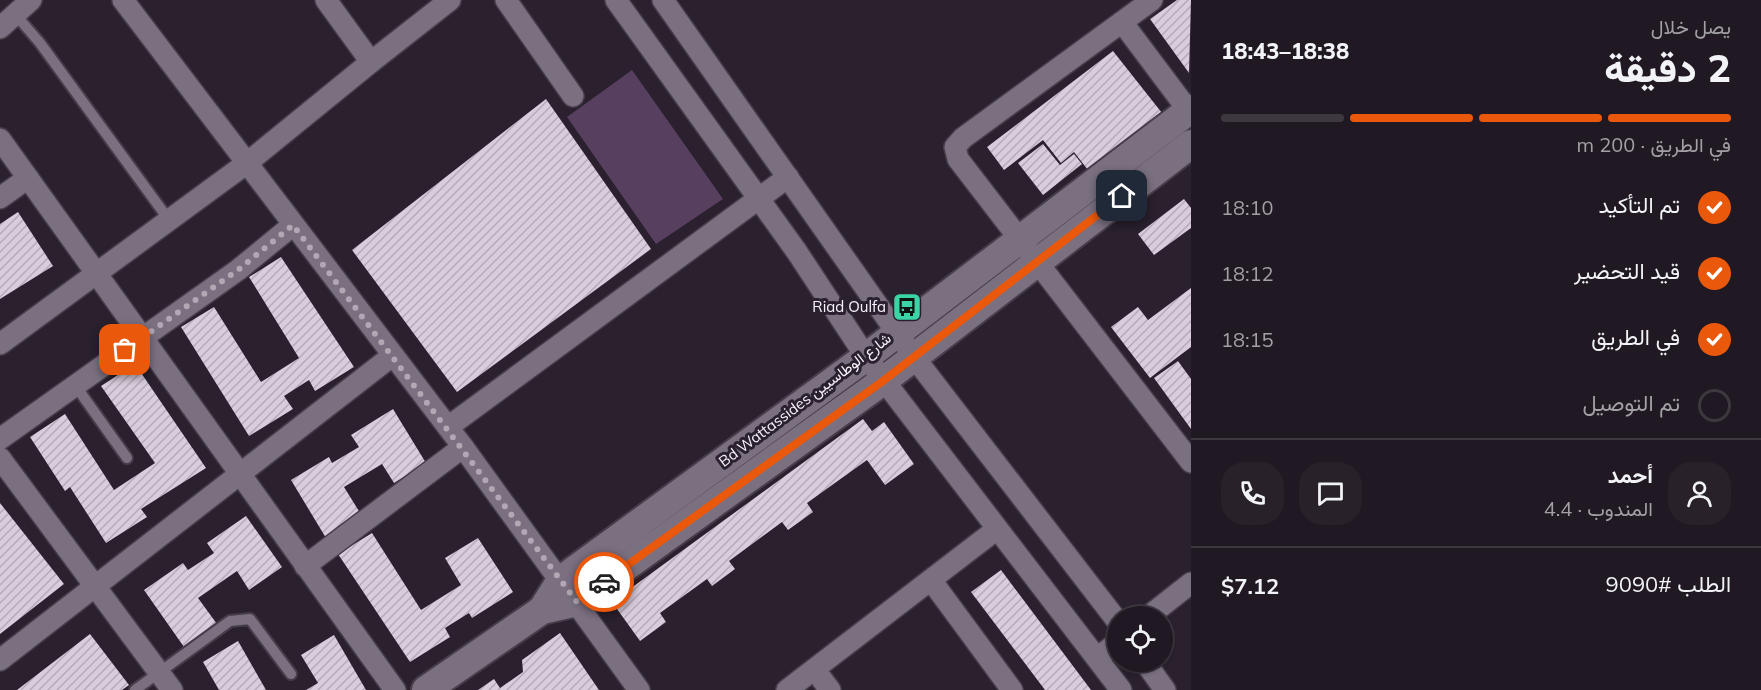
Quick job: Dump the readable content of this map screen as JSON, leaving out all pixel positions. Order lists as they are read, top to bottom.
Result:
{
  "streets": {
    "street": ["Bd Wattassides شارع الوطاسيين"]
  },
  "places": {
    "bus stop": ["Riad Oulfa"]
  },
  "page": {
    "heading": ["2 دقيقة", "يصل خلال", "18:38–18:43"],
    "panel": [
      "أحمد",
      "المندوب · 4.4",
      "الطلب #9090",
      "$7.12"
    ],
    "bar": "في الطريق · 200 m",
    "list": [
      ["تم التأكيد", "18:10"],
      ["قيد التحضير", "18:12"],
      ["في الطريق", "18:15"],
      "تم التوصيل"
    ]
  }
}
